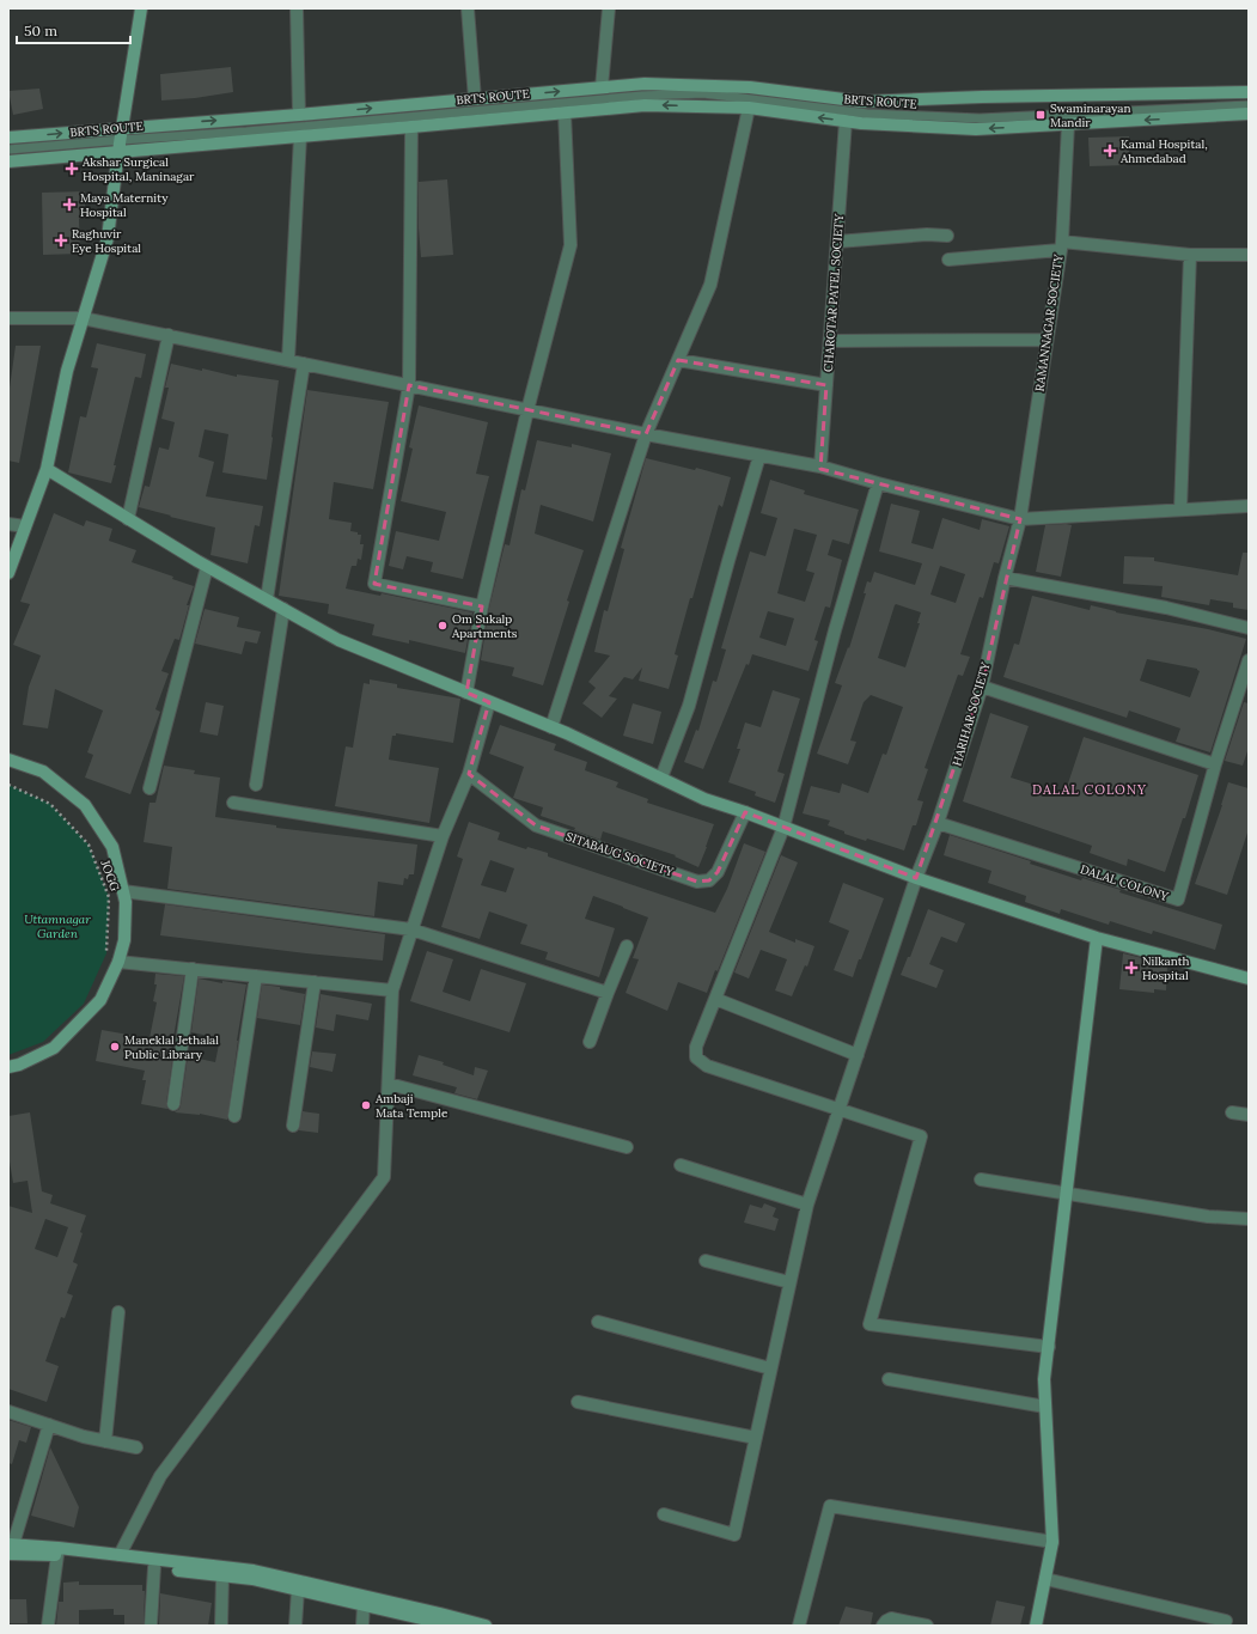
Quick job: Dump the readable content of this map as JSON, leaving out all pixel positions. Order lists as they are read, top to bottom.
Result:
{
  "streets": {
    "street": [
      "CHAROTAR PATEL SOCIETY",
      "RAMANNAGAR SOCIETY",
      "HARIHAR SOCIETY",
      "SITABAUG SOCIETY",
      "DALAL COLONY"
    ],
    "lane": ["BRTS ROUTE"],
    "path": ["JOGG"]
  },
  "crossings": [
    ["RAMANNAGAR SOCIETY", "HARIHAR SOCIETY"],
    ["HARIHAR SOCIETY", "DALAL COLONY"]
  ],
  "districts": ["DALAL COLONY"],
  "parks": ["Uttamnagar Garden"],
  "places": {
    "transit": ["Swaminarayan Mandir"],
    "health": [
      "Kamal Hospital, Ahmedabad",
      "Akshar Surgical Hospital, Maninagar",
      "Maya Maternity Hospital",
      "Raghuvir Eye Hospital",
      "Nilkanth Hospital"
    ],
    "other": ["Om Sukalp Apartments", "Maneklal Jethalal Public Library", "Ambaji Mata Temple"]
  },
  "scale_bar": "50 m"
}
